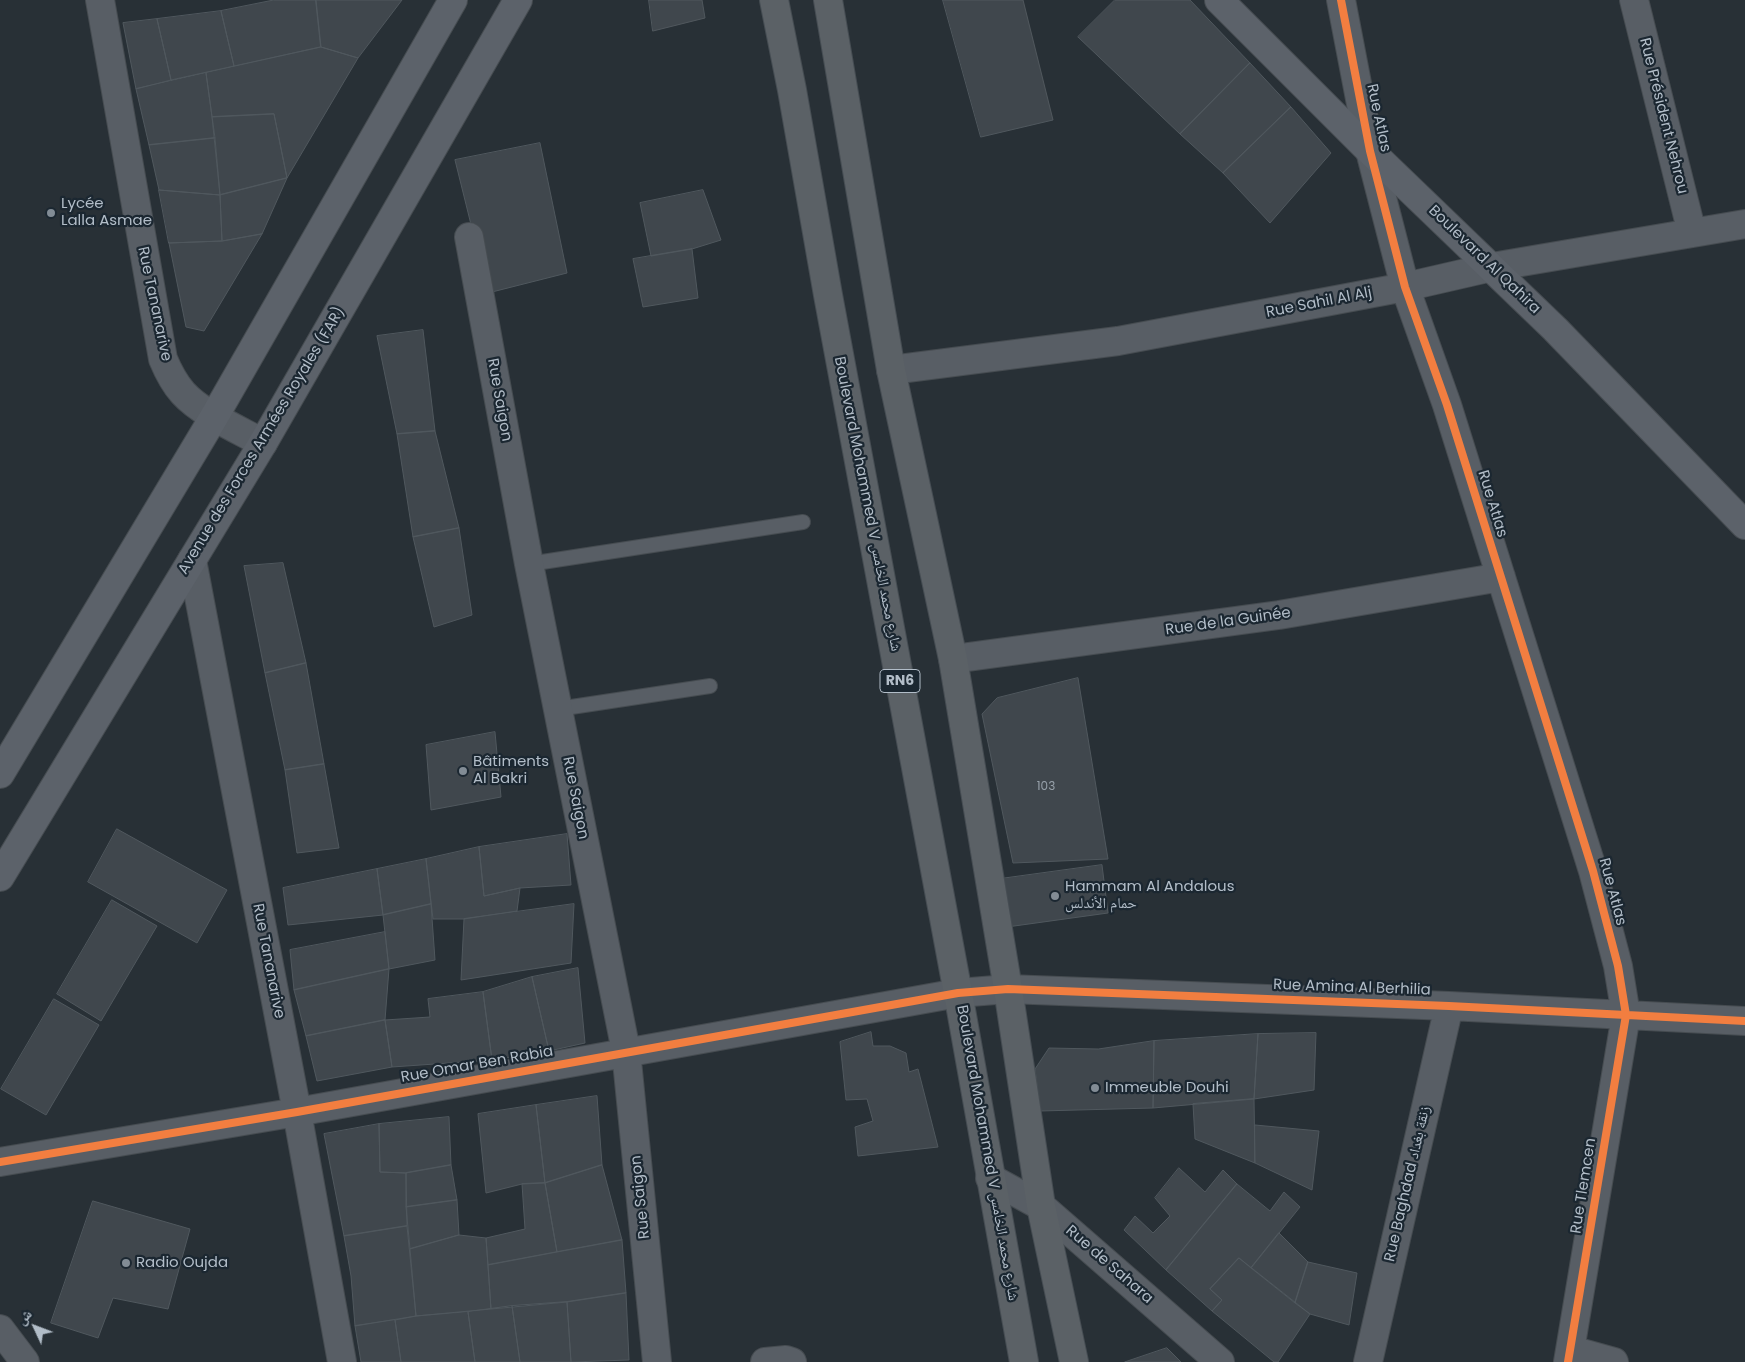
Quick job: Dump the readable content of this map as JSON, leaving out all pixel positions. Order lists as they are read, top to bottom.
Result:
{
  "streets": {
    "main road": [
      "Boulevard Al Qahira",
      "Avenue des Forces Armées Royales (FAR)",
      "Boulevard Mohammed V شارع محمد الخامس",
      "RN6"
    ],
    "street": [
      "Rue Président Nehrou",
      "Rue Atlas",
      "Rue Sahil Al Alj",
      "Rue Tananarive",
      "Rue Saigon",
      "Rue de la Guinée",
      "Rue Amina Al Berhilia",
      "Rue Omar Ben Rabia",
      "Rue Baghdad زنقة بغداد",
      "Rue Tlemcen",
      "Rue de Sahara"
    ]
  },
  "crossings": [
    ["Rue Président Nehrou", "Rue Sahil Al Alj"],
    ["Rue Atlas", "Boulevard Al Qahira"],
    ["Rue Atlas", "Rue Sahil Al Alj"],
    ["Rue Atlas", "Rue de la Guinée"],
    ["Rue Atlas", "Rue Amina Al Berhilia"],
    ["Rue Atlas", "Rue Tlemcen"],
    ["Boulevard Al Qahira", "Rue Sahil Al Alj"],
    ["Rue Tananarive", "Avenue des Forces Armées Royales (FAR)"],
    ["Rue Tananarive", "Rue Omar Ben Rabia"],
    ["Rue Saigon", "Rue Omar Ben Rabia"],
    ["Boulevard Mohammed V شارع محمد الخامس", "Rue Amina Al Berhilia"],
    ["Boulevard Mohammed V شارع محمد الخامس", "Rue Omar Ben Rabia"],
    ["Boulevard Mohammed V شارع محمد الخامس", "Rue de Sahara"],
    ["Rue Amina Al Berhilia", "Rue Omar Ben Rabia"],
    ["Rue Amina Al Berhilia", "Rue Baghdad زنقة بغداد"],
    ["Rue Amina Al Berhilia", "Rue Tlemcen"]
  ],
  "places": [
    "Lycée Lalla Asmae",
    "Bâtiments Al Bakri",
    "Hammam Al Andalous حمام الأندلس",
    "Immeuble Douhi",
    "Radio Oujda"
  ],
  "house_numbers": ["103"],
  "north": "top left"
}
